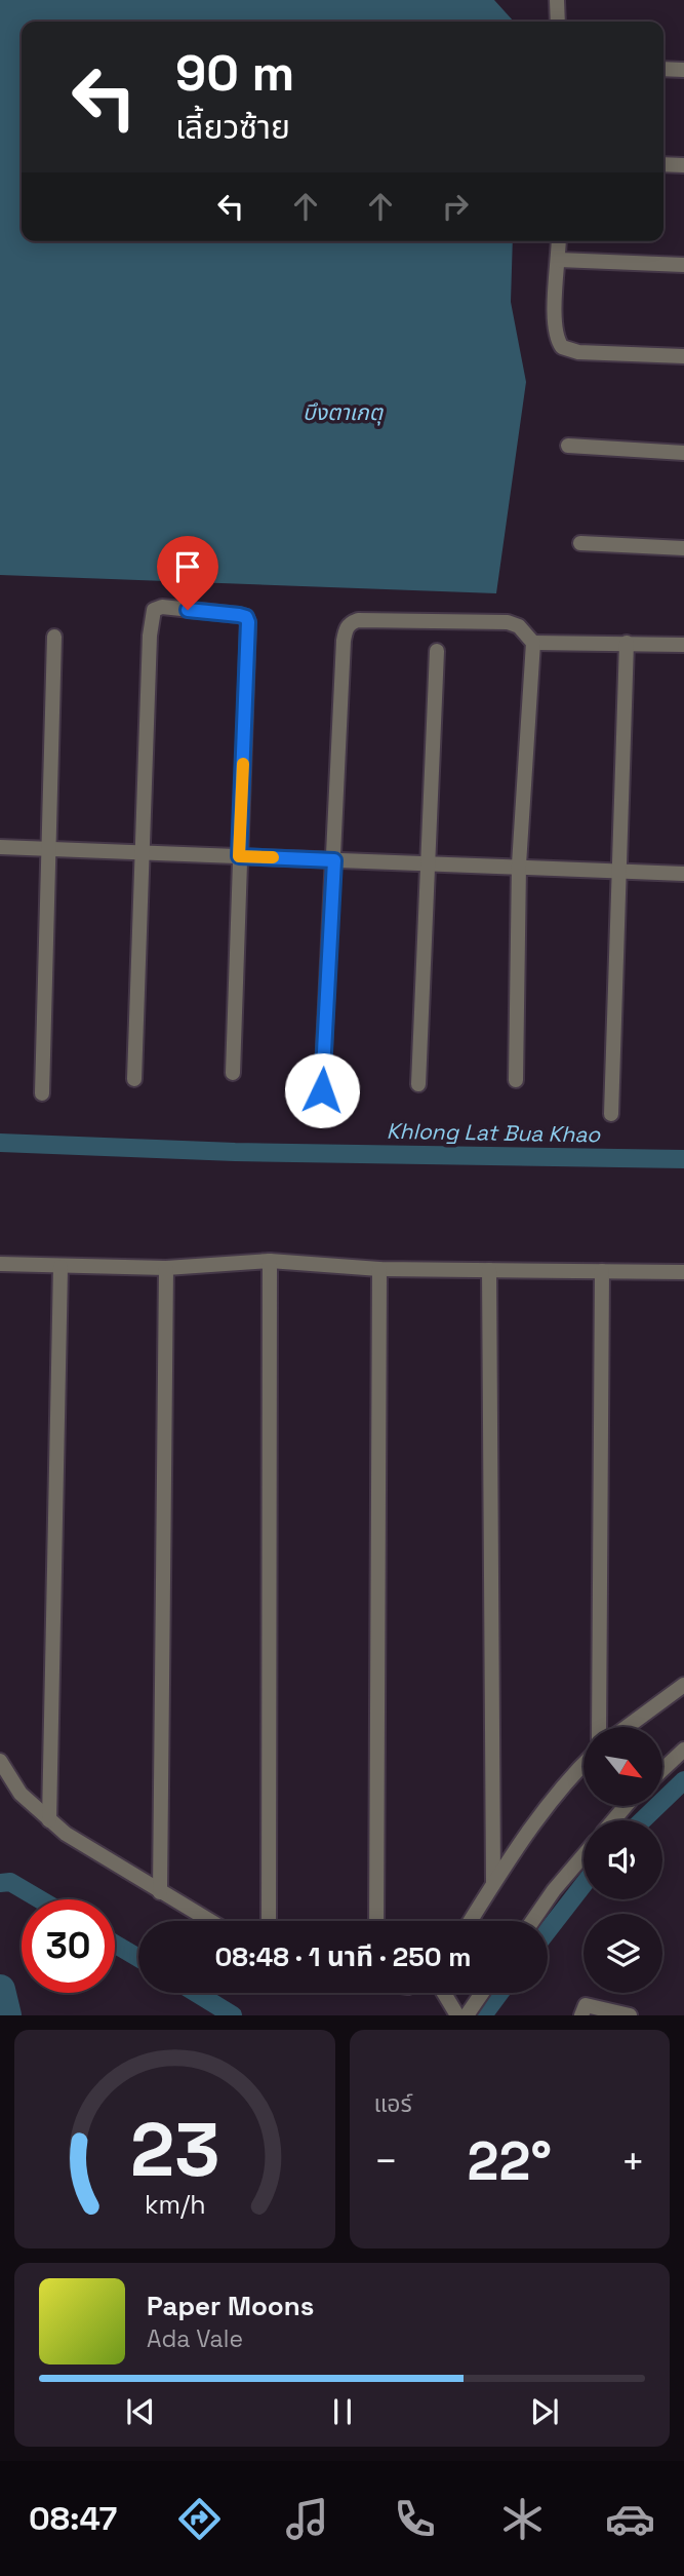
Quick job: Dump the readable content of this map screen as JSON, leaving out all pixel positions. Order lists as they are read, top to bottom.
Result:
{
  "water": ["บึงตาเกตุ", "Khlong Lat Bua Khao"],
  "north": "bottom right",
  "page": {
    "turn": ["90 m", "เลี้ยวซ้าย"],
    "limit": "30",
    "trip": "08:48 · 1 นาที · 250 m",
    "tile": "แอร์",
    "heat": ["−", "22°", "+"],
    "song": ["Paper Moons", "Ada Vale"],
    "tabs": "08:47",
    "gauge": ["23", "km/h"]
  }
}
